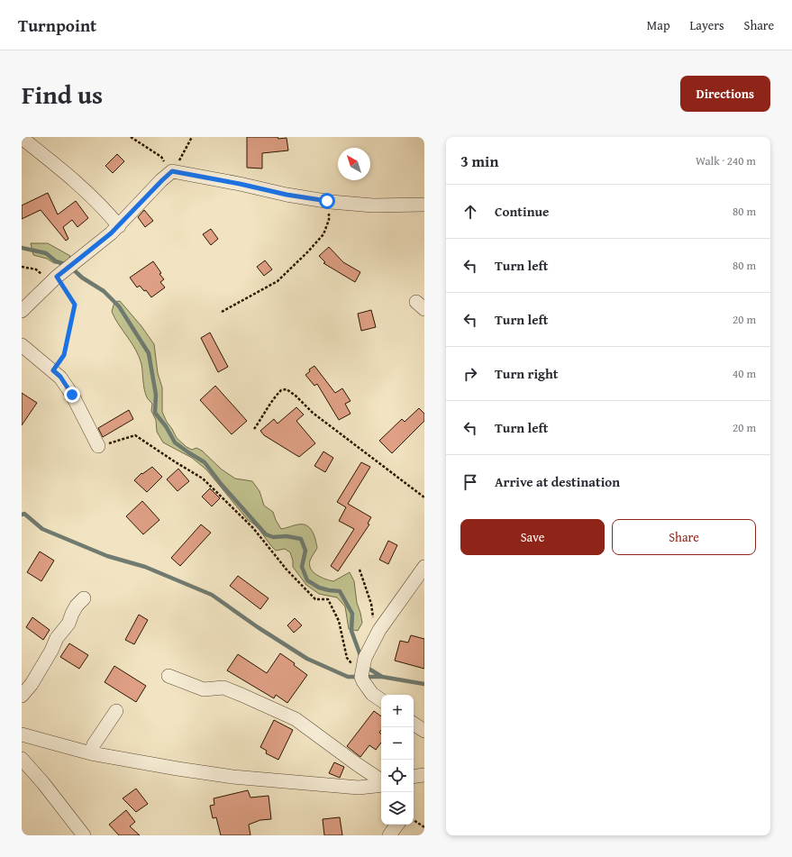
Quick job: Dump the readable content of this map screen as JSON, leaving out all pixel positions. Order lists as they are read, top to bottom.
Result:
{
  "north": "top left",
  "page": {
    "header": "Turnpoint",
    "nav": ["Map", "Layers", "Share"],
    "title": "Find us",
    "buttons": [
      "Directions",
      ["Save", "Share"]
    ],
    "heading": ["3 min", "Walk · 240 m"],
    "list": [
      ["Continue", "80 m"],
      ["Turn left", "80 m"],
      ["Turn left", "20 m"],
      ["Turn right", "40 m"],
      ["Turn left", "20 m"],
      "Arrive at destination"
    ],
    "map_buttons": ["+", "−"]
  }
}
